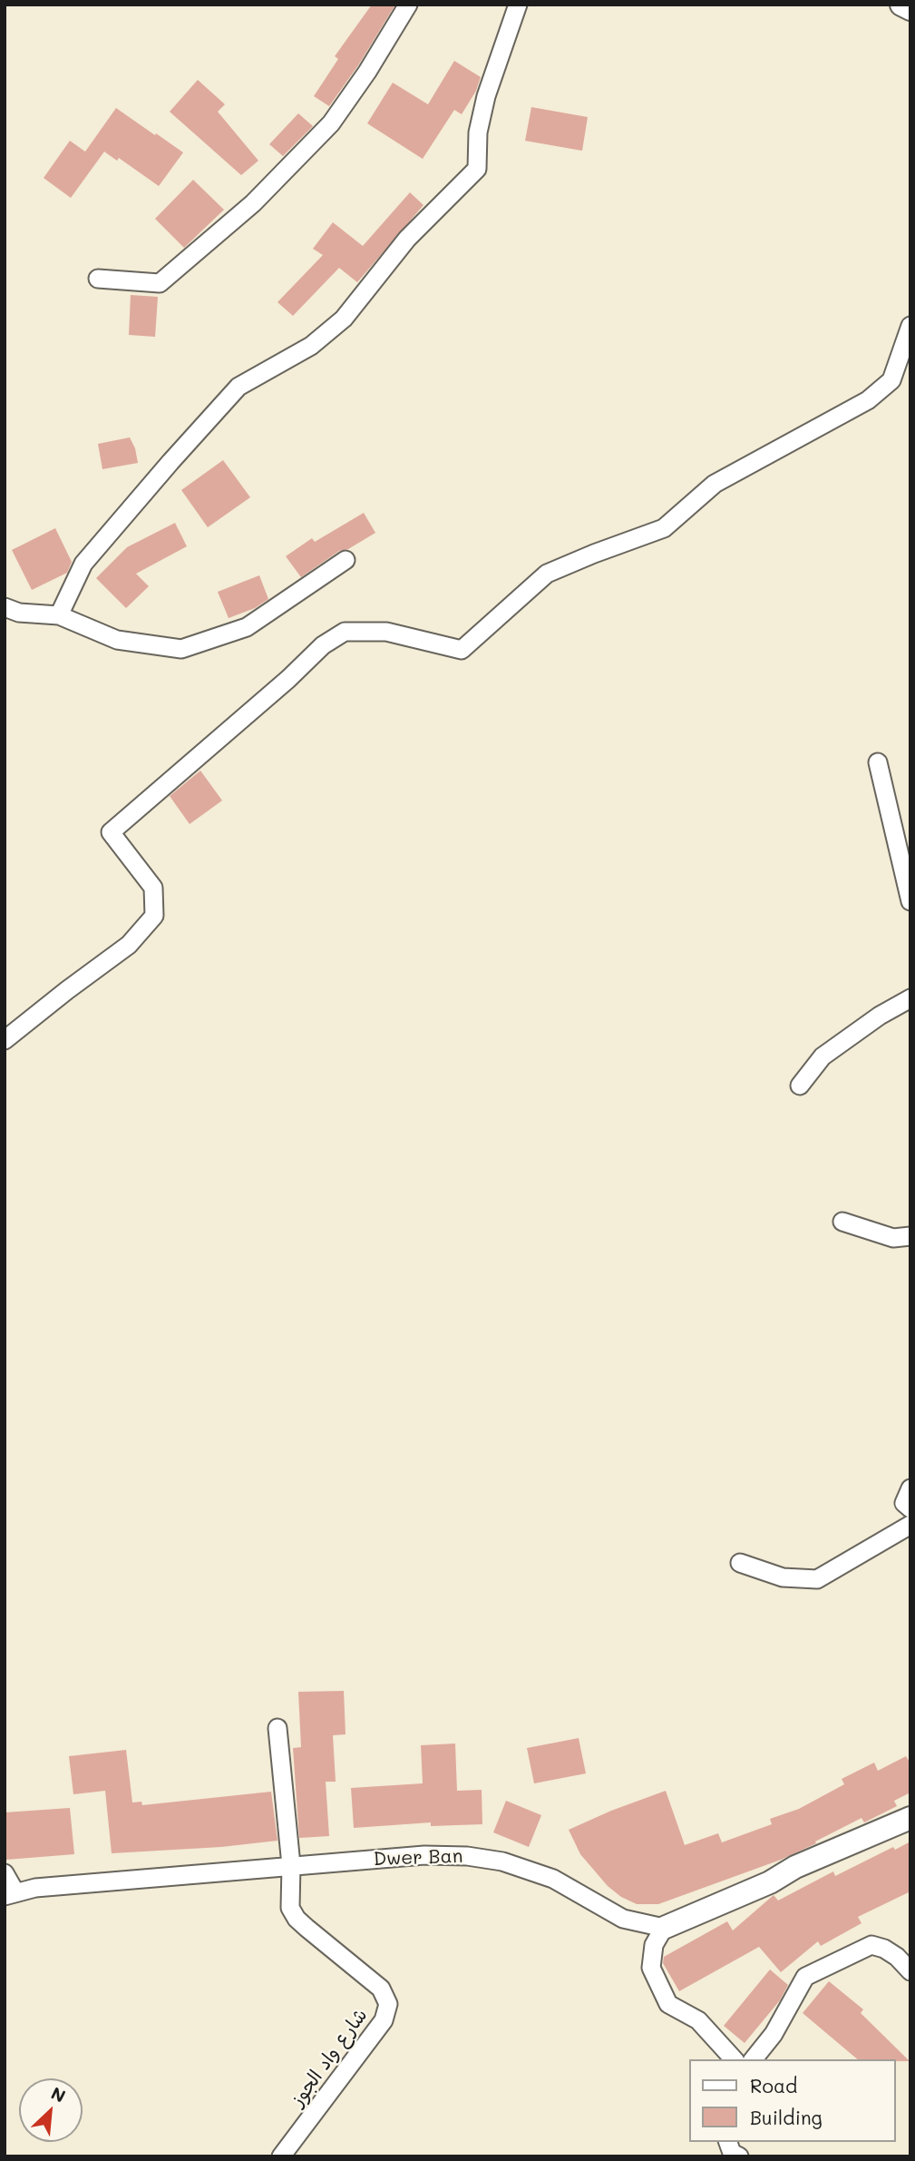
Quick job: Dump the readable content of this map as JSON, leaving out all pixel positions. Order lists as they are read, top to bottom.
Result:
{
  "streets": {
    "street": ["Dwer Ban", "شارع واد الجوز"]
  },
  "crossings": [
    ["Dwer Ban", "شارع واد الجوز"]
  ],
  "legend": ["Road", "Building"],
  "north": "top right"
}
